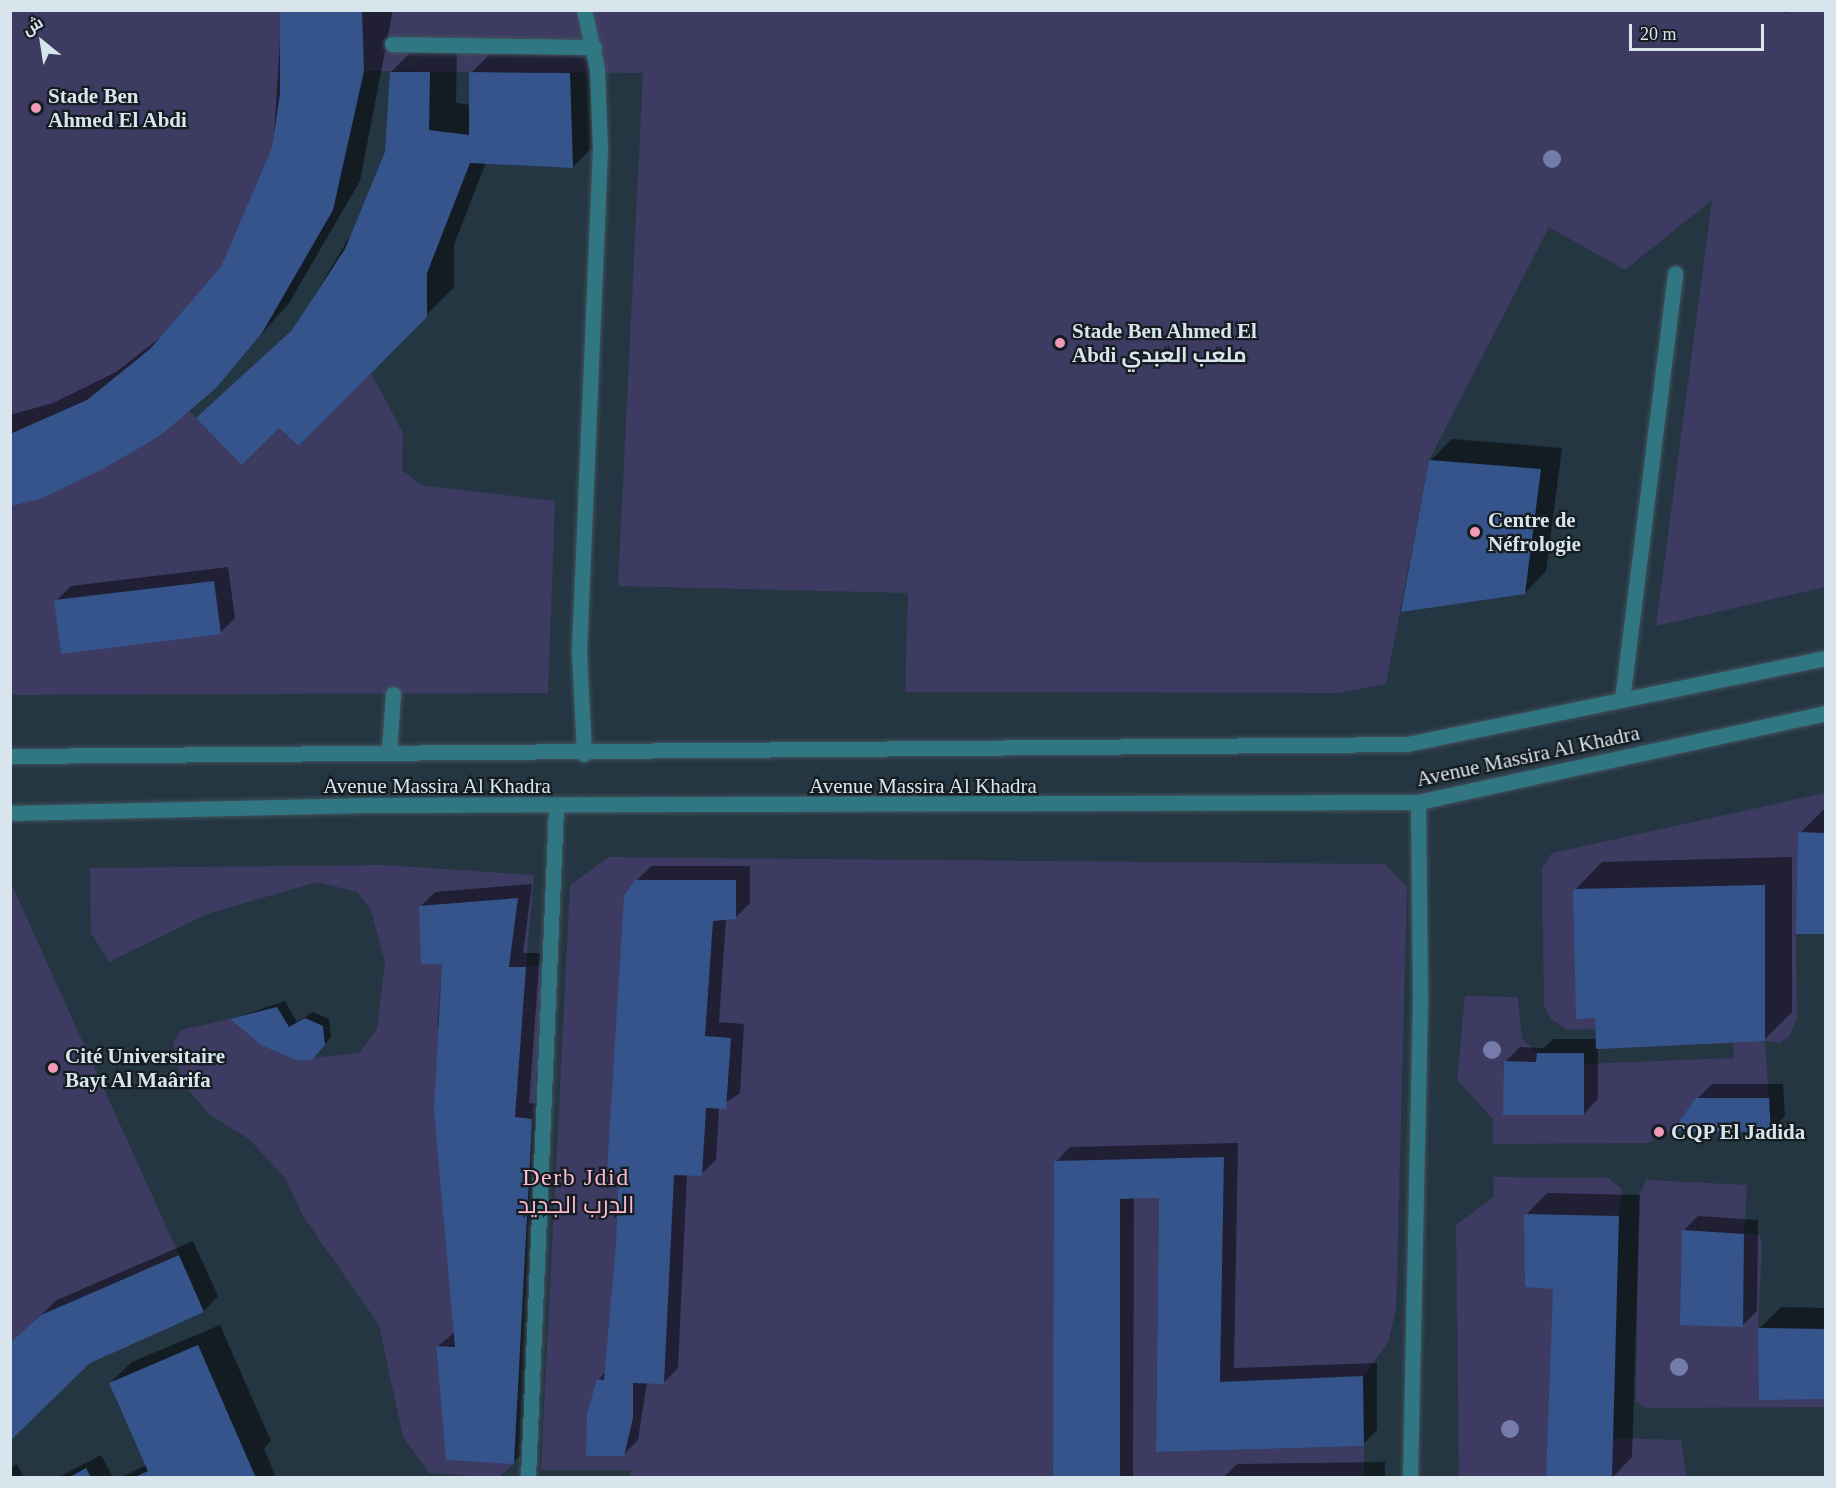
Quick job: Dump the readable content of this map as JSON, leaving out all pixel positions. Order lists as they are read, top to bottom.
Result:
{
  "streets": {
    "street": ["Avenue Massira Al Khadra"]
  },
  "districts": ["Derb Jdid الدرب الجديد"],
  "places": [
    "Stade Ben Ahmed El Abdi",
    "Stade Ben Ahmed El Abdi ملعب العبدي",
    "Centre de Néfrologie",
    "Cité Universitaire Bayt Al Maârifa",
    "CQP El Jadida"
  ],
  "scale_bar": "20 m",
  "north": "top left"
}
